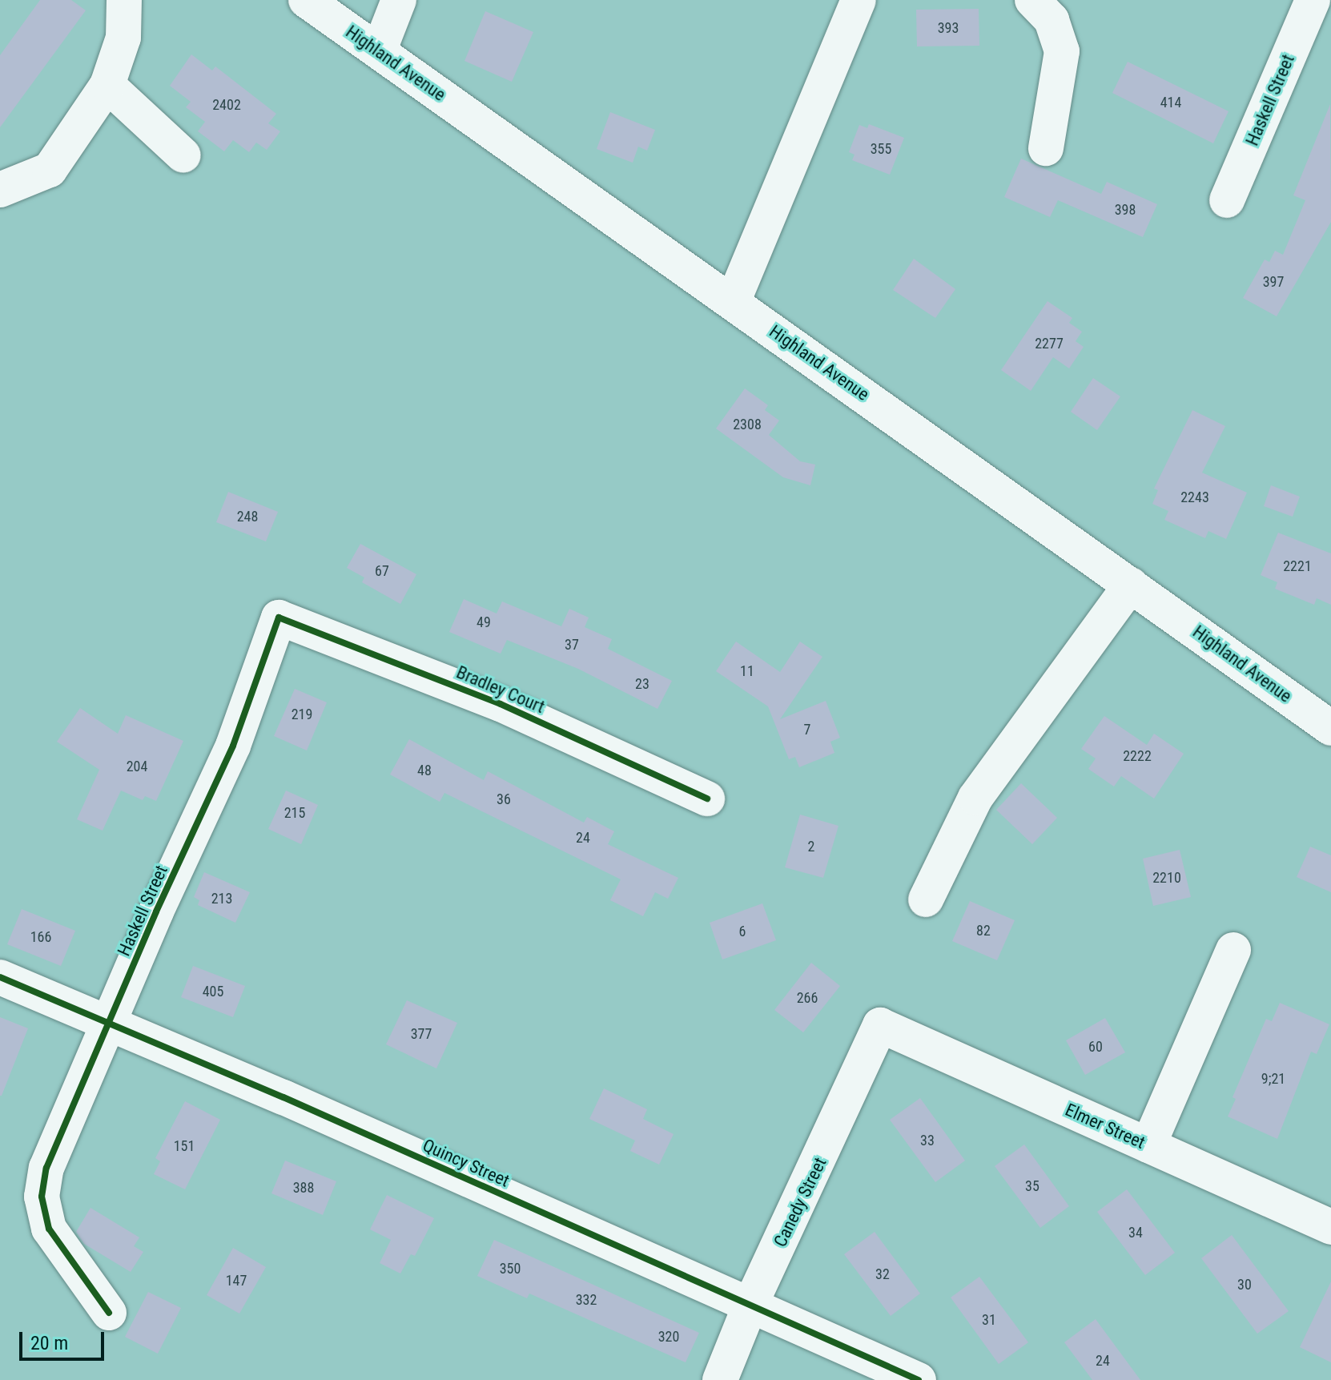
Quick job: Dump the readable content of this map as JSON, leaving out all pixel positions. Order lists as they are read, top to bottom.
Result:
{
  "streets": {
    "street": [
      "Highland Avenue",
      "Haskell Street",
      "Bradley Court",
      "Elmer Street",
      "Quincy Street",
      "Canedy Street"
    ]
  },
  "crossings": [
    ["Haskell Street", "Bradley Court"],
    ["Haskell Street", "Quincy Street"],
    ["Elmer Street", "Canedy Street"],
    ["Quincy Street", "Canedy Street"]
  ],
  "house_numbers": [
    "393",
    "414",
    "2402",
    "355",
    "398",
    "397",
    "2277",
    "2308",
    "2243",
    "248",
    "2221",
    "67",
    "49",
    "37",
    "11",
    "23",
    "219",
    "7",
    "2222",
    "204",
    "48",
    "36",
    "215",
    "24",
    "2",
    "2210",
    "213",
    "82",
    "6",
    "166",
    "405",
    "266",
    "377",
    "60",
    "9;21",
    "33",
    "151",
    "35",
    "388",
    "34",
    "350",
    "32",
    "147",
    "30",
    "332",
    "31",
    "320",
    "24"
  ],
  "scale_bar": "20 m"
}
